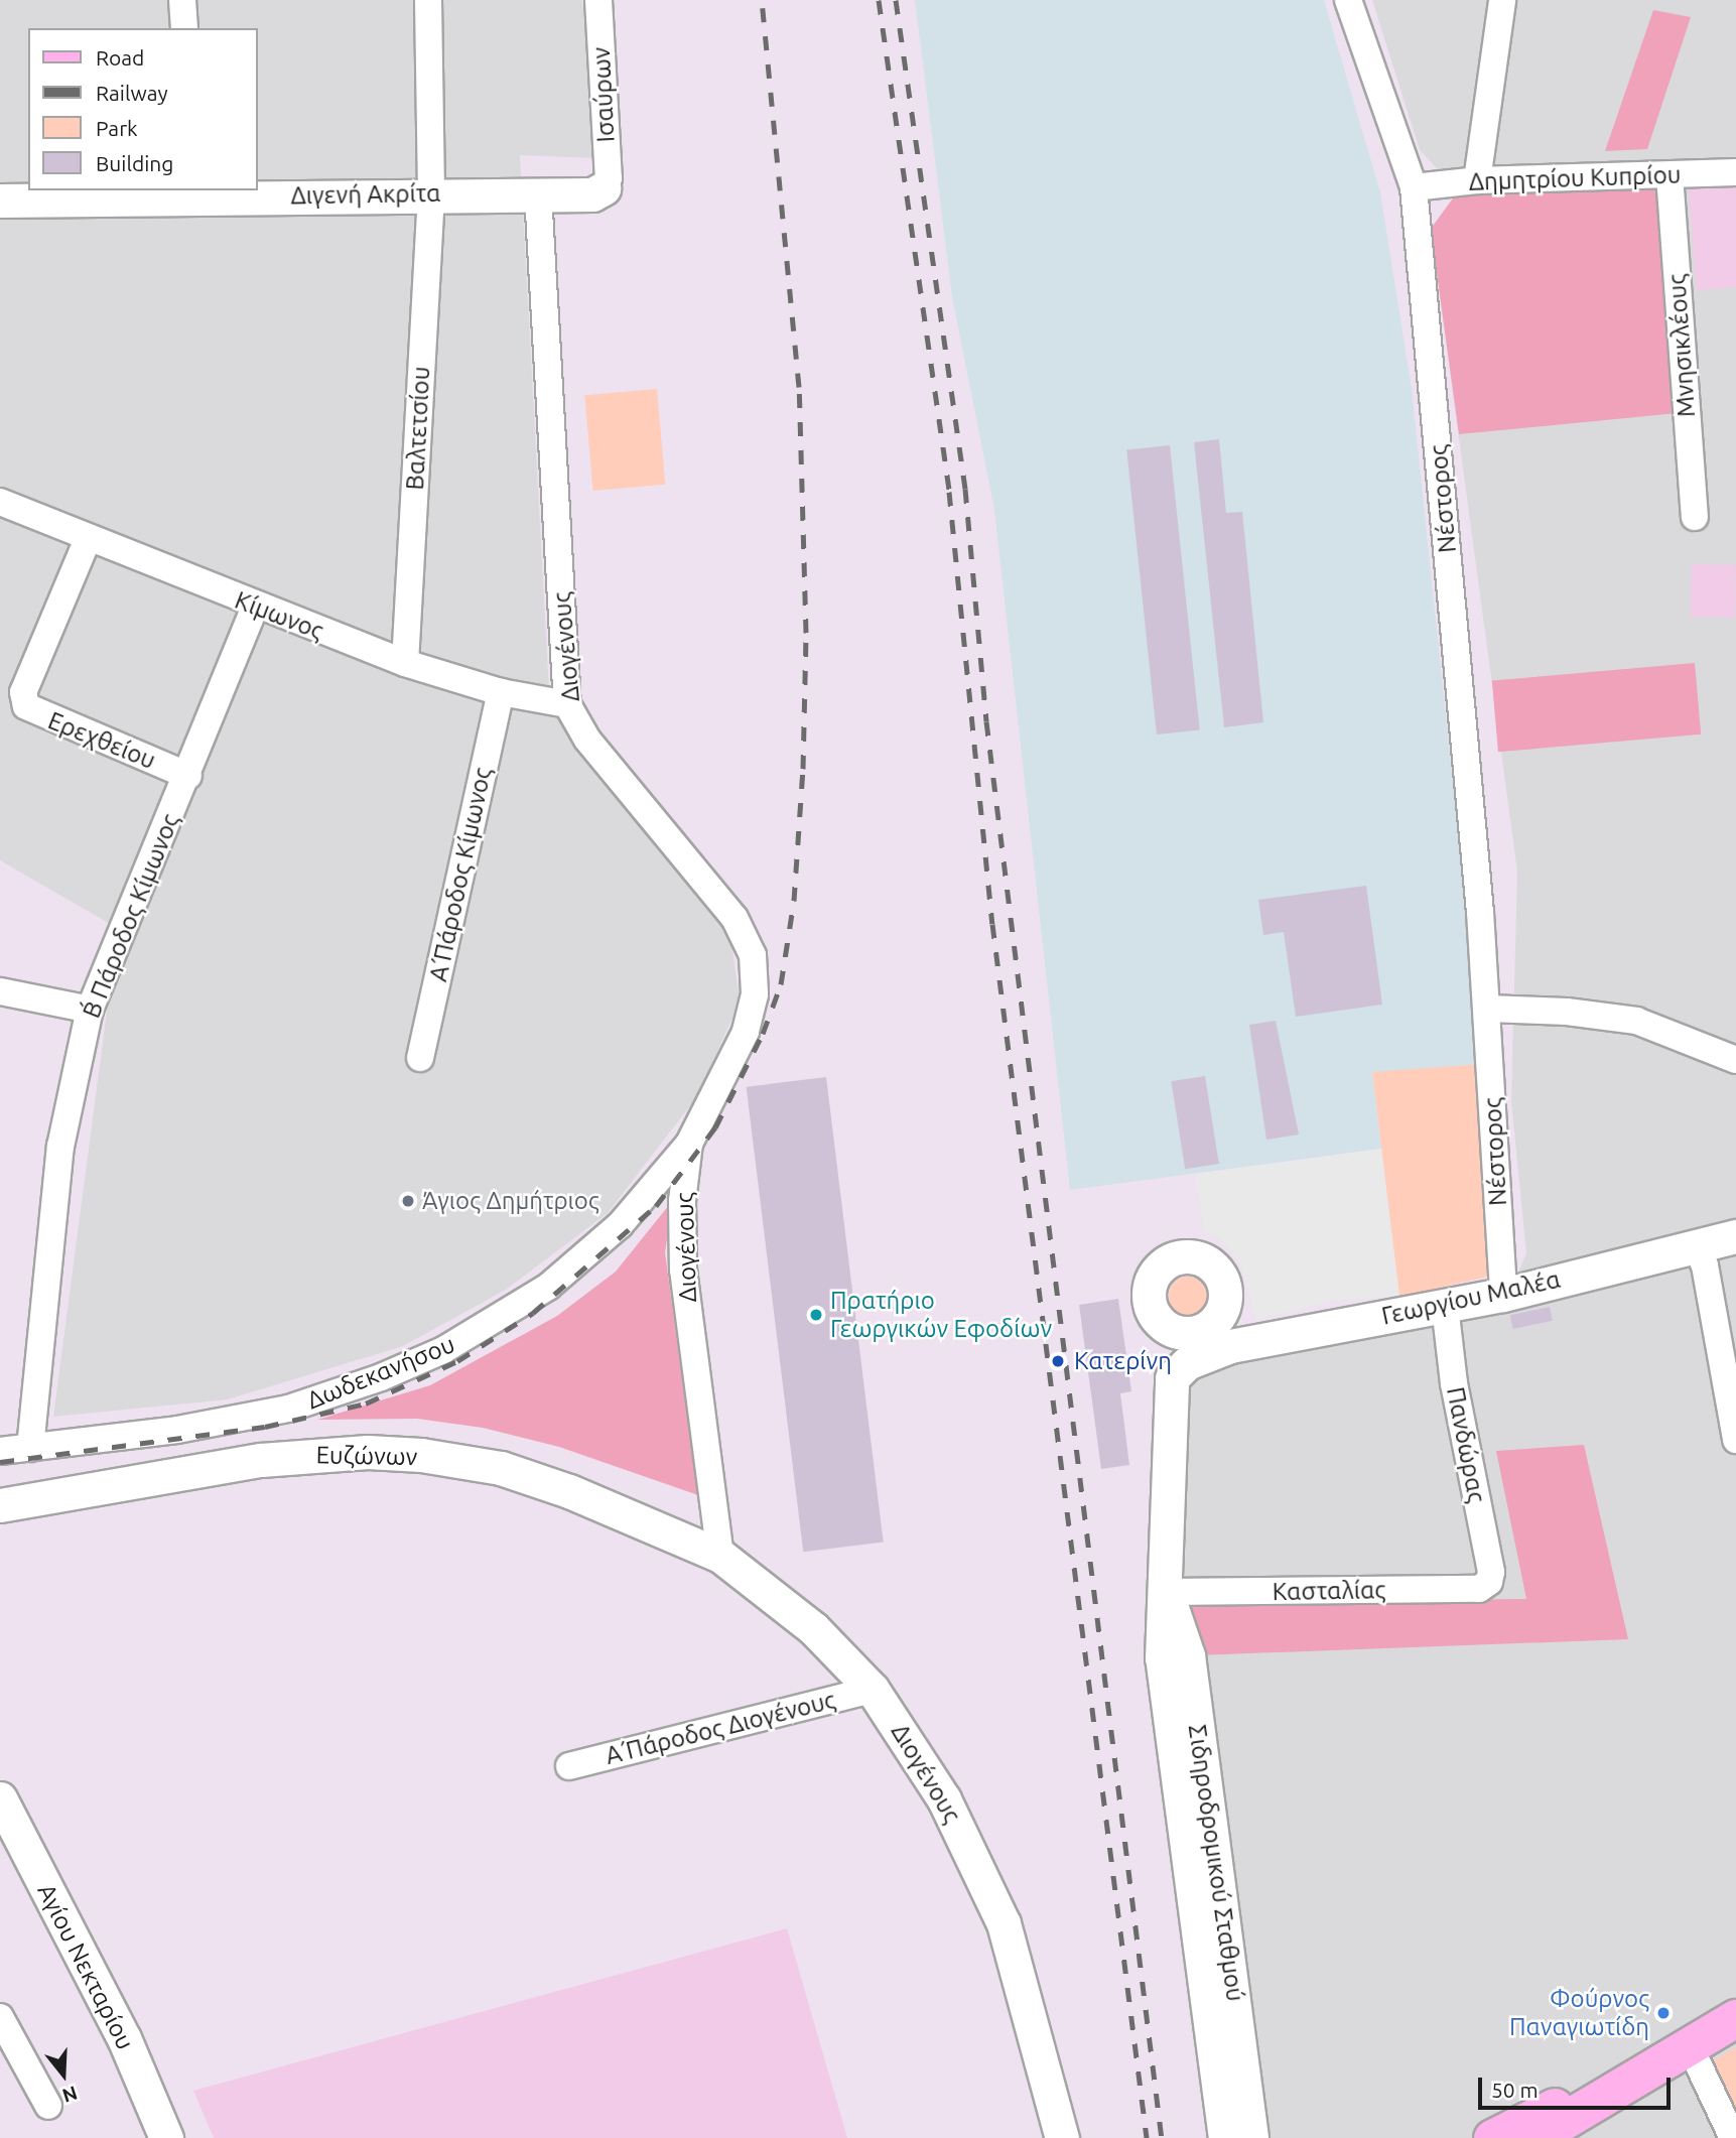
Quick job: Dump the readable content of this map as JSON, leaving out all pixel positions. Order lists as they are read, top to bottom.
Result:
{
  "streets": {
    "street": [
      "Ισαύρων",
      "Δημητρίου Κυπρίου",
      "Διγενή Ακρίτα",
      "Μνησικλέους",
      "Βαλτετσίου",
      "Νέστορος",
      "Κίμωνος",
      "Διογένους",
      "Ερεχθείου",
      "Α΄ Πάροδος Κίμωνος",
      "Β΄ Πάροδος Κίμωνος",
      "Γεωργίου Μαλέα",
      "Δωδεκανήσου",
      "Πανδώρας",
      "Ευζώνων",
      "Κασταλίας",
      "Α΄ Πάροδος Διογένους",
      "Σιδηροδρομικού Σταθμού",
      "Αγίου Νεκταρίου"
    ]
  },
  "crossings": [
    ["Ισαύρων", "Διγενή Ακρίτα"],
    ["Δημητρίου Κυπρίου", "Μνησικλέους"],
    ["Δημητρίου Κυπρίου", "Νέστορος"],
    ["Διγενή Ακρίτα", "Βαλτετσίου"],
    ["Διγενή Ακρίτα", "Διογένους"],
    ["Βαλτετσίου", "Κίμωνος"],
    ["Νέστορος", "Γεωργίου Μαλέα"],
    ["Κίμωνος", "Διογένους"],
    ["Κίμωνος", "Ερεχθείου"],
    ["Κίμωνος", "Α΄ Πάροδος Κίμωνος"],
    ["Κίμωνος", "Β΄ Πάροδος Κίμωνος"],
    ["Διογένους", "Δωδεκανήσου"],
    ["Διογένους", "Ευζώνων"],
    ["Διογένους", "Α΄ Πάροδος Διογένους"],
    ["Ερεχθείου", "Β΄ Πάροδος Κίμωνος"],
    ["Β΄ Πάροδος Κίμωνος", "Δωδεκανήσου"],
    ["Γεωργίου Μαλέα", "Πανδώρας"],
    ["Γεωργίου Μαλέα", "Σιδηροδρομικού Σταθμού"],
    ["Πανδώρας", "Κασταλίας"],
    ["Κασταλίας", "Σιδηροδρομικού Σταθμού"]
  ],
  "places": [
    "Άγιος Δημήτριος",
    "Πρατήριο Γεωργικών Εφοδίων",
    "Κατερίνη",
    "Φούρνος Παναγιωτίδη"
  ],
  "legend": [
    "Road",
    "Railway",
    "Park",
    "Building"
  ],
  "scale_bar": "50 m",
  "north": "bottom"
}
